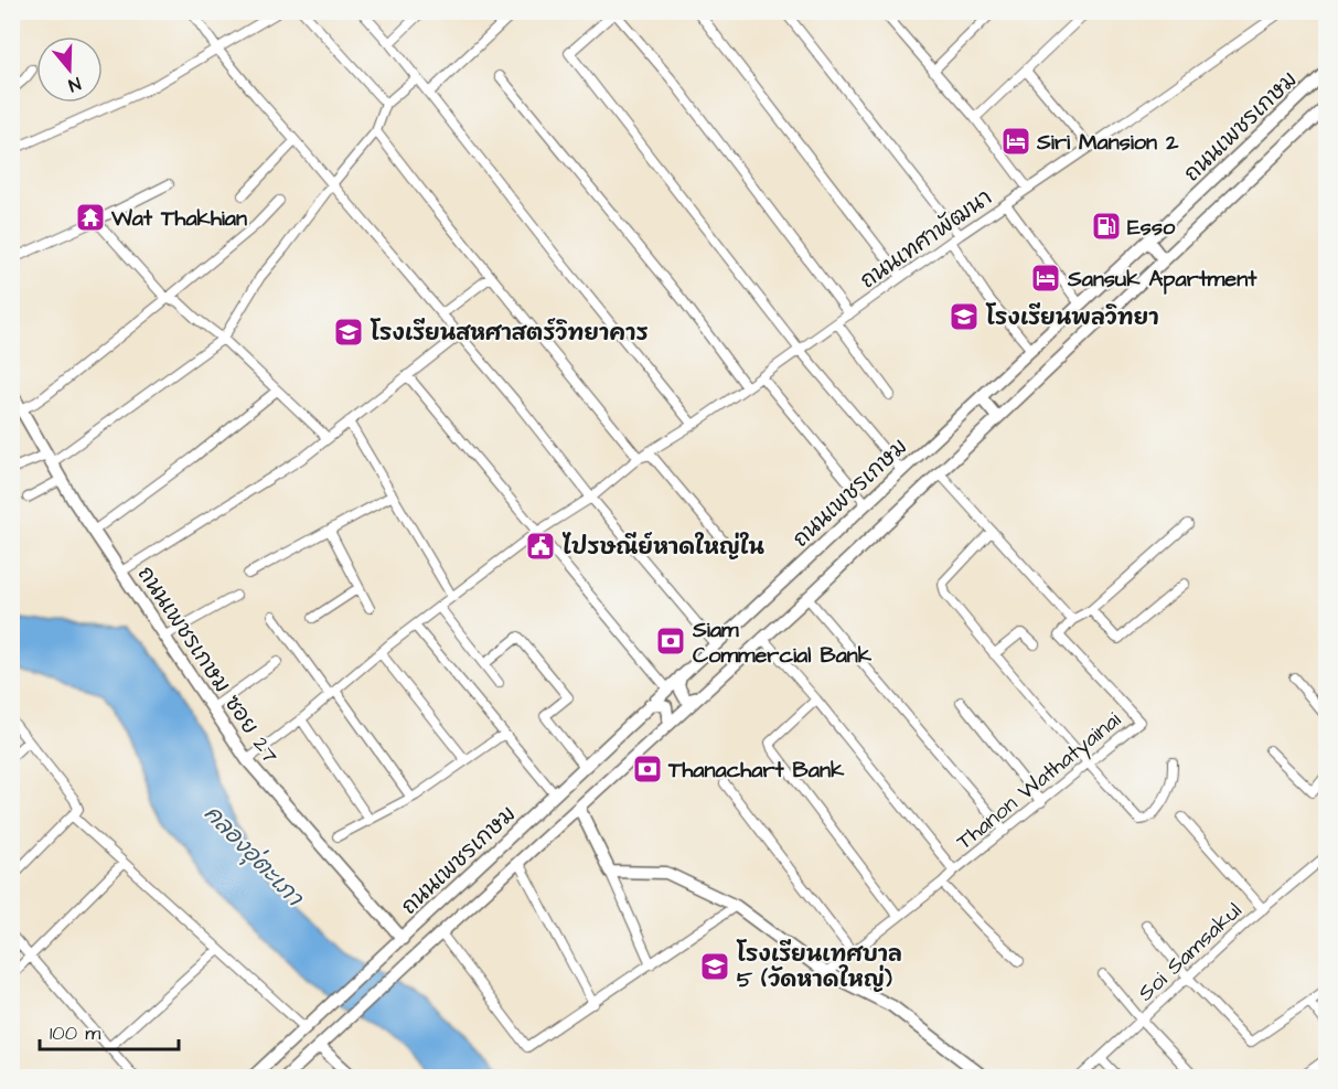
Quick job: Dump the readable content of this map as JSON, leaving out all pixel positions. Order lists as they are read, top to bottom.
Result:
{
  "streets": {
    "main road": ["ถนนเพชรเกษม", "ถนนเพชรเกษม ซอย 27"],
    "street": ["ถนนเทศาพัฒนา", "Thanon Wathatyainai", "Soi Samsakul"]
  },
  "crossings": [
    ["ถนนเพชรเกษม", "ถนนเพชรเกษม ซอย 27"],
    ["ถนนเทศาพัฒนา", "ถนนเพชรเกษม ซอย 27"]
  ],
  "water": ["คลองอุ่ตะเภา"],
  "places": {
    "hotel": ["Siri Mansion 2", "Sansuk Apartment"],
    "temple": ["Wat Thakhian"],
    "fuel station": ["Esso"],
    "school or university": ["โรงเรียนพลวิทยา", "โรงเรียนสหศาสตร์วิทยาคาร", "โรงเรียนเทศบาล 5 (วัดหาดใหญ่)"],
    "public building": ["ไปรษณีย์หาดใหญ่ใน"],
    "bank": ["Siam Commercial Bank", "Thanachart Bank"]
  },
  "scale_bar": "100 m",
  "north": "bottom"
}
